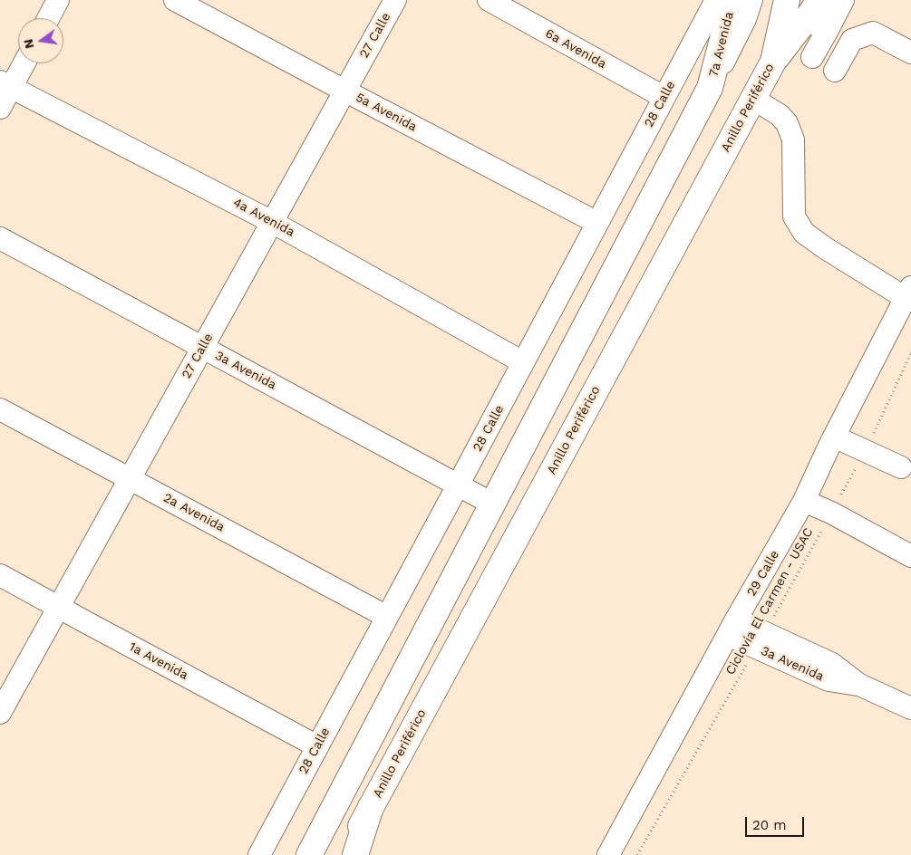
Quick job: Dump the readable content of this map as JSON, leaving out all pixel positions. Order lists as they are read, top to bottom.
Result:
{
  "streets": {
    "main road": ["7a Avenida", "Anillo Periférico"],
    "street": [
      "27 Calle",
      "6a Avenida",
      "28 Calle",
      "5a Avenida",
      "4a Avenida",
      "3a Avenida",
      "2a Avenida",
      "29 Calle",
      "1a Avenida"
    ],
    "path": ["Ciclovía El Carmen - USAC"]
  },
  "crossings": [
    ["27 Calle", "5a Avenida"],
    ["27 Calle", "4a Avenida"],
    ["27 Calle", "3a Avenida"],
    ["27 Calle", "2a Avenida"],
    ["27 Calle", "1a Avenida"],
    ["6a Avenida", "28 Calle"],
    ["28 Calle", "5a Avenida"],
    ["28 Calle", "4a Avenida"],
    ["28 Calle", "3a Avenida"],
    ["28 Calle", "2a Avenida"],
    ["28 Calle", "1a Avenida"],
    ["3a Avenida", "29 Calle"],
    ["3a Avenida", "Ciclovía El Carmen - USAC"]
  ],
  "scale_bar": "20 m",
  "north": "left"
}
